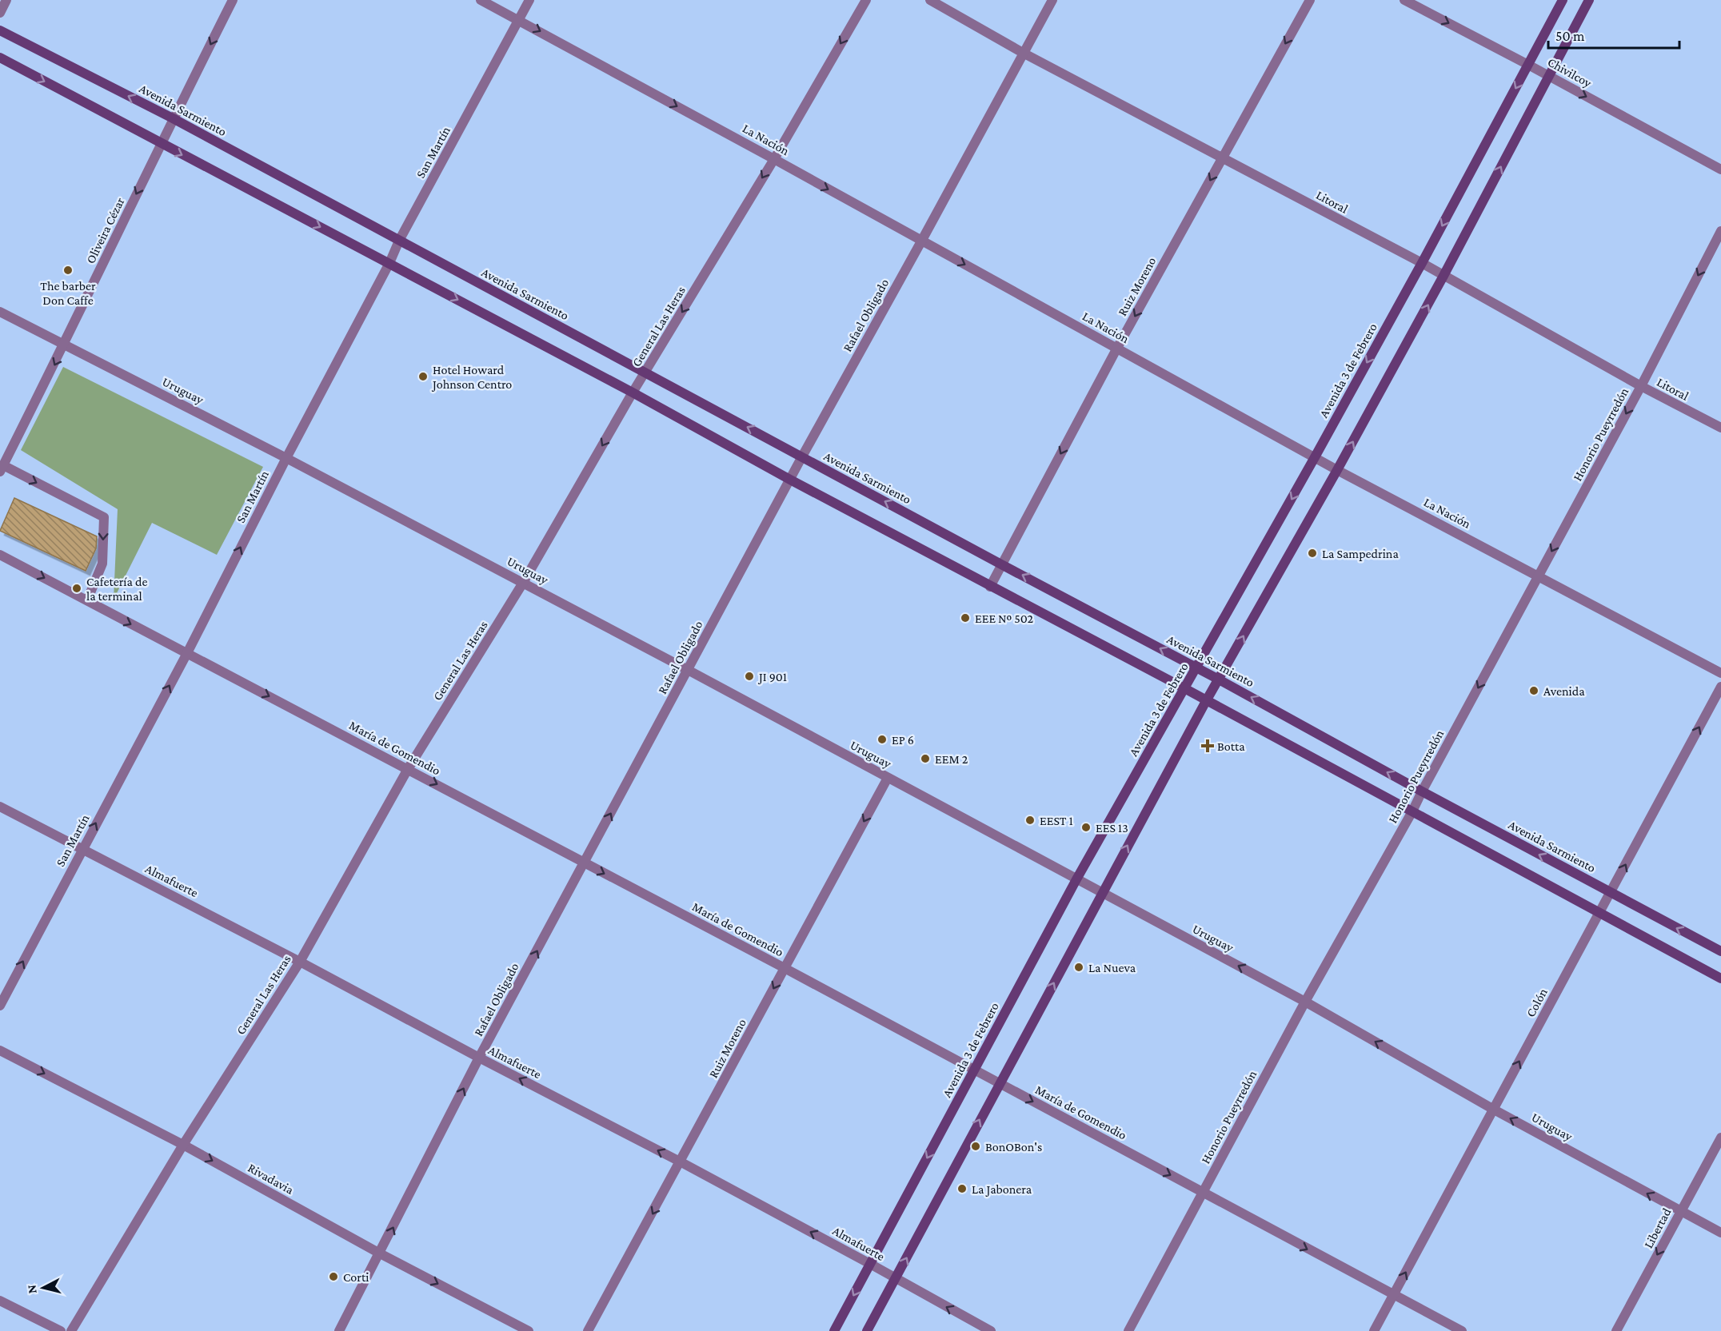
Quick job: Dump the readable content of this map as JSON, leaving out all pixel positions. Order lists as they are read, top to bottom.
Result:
{
  "streets": {
    "main road": ["Avenida Sarmiento", "Avenida 3 de Febrero"],
    "street": [
      "Chivilcoy",
      "La Nación",
      "San Martín",
      "Litoral",
      "Oliveira Cézar",
      "Ruiz Moreno",
      "Rafael Obligado",
      "General Las Heras",
      "Uruguay",
      "Honorio Pueyrredón",
      "María de Gomendio",
      "Almafuerte",
      "Colón",
      "Rivadavia",
      "Libertad"
    ]
  },
  "crossings": [
    ["Chivilcoy", "Avenida 3 de Febrero"],
    ["Avenida Sarmiento", "San Martín"],
    ["Avenida Sarmiento", "Oliveira Cézar"],
    ["Avenida Sarmiento", "Ruiz Moreno"],
    ["Avenida Sarmiento", "Rafael Obligado"],
    ["Avenida Sarmiento", "General Las Heras"],
    ["Avenida Sarmiento", "Avenida 3 de Febrero"],
    ["Avenida Sarmiento", "Honorio Pueyrredón"],
    ["Avenida Sarmiento", "Colón"],
    ["La Nación", "San Martín"],
    ["La Nación", "Ruiz Moreno"],
    ["La Nación", "Rafael Obligado"],
    ["La Nación", "General Las Heras"],
    ["La Nación", "Avenida 3 de Febrero"],
    ["La Nación", "Honorio Pueyrredón"],
    ["San Martín", "Uruguay"],
    ["San Martín", "María de Gomendio"],
    ["San Martín", "Almafuerte"],
    ["Litoral", "Ruiz Moreno"],
    ["Litoral", "Rafael Obligado"],
    ["Litoral", "Avenida 3 de Febrero"],
    ["Litoral", "Honorio Pueyrredón"],
    ["Oliveira Cézar", "Uruguay"],
    ["Ruiz Moreno", "Uruguay"],
    ["Ruiz Moreno", "María de Gomendio"],
    ["Ruiz Moreno", "Almafuerte"],
    ["Rafael Obligado", "Uruguay"],
    ["Rafael Obligado", "María de Gomendio"],
    ["Rafael Obligado", "Almafuerte"],
    ["Rafael Obligado", "Rivadavia"],
    ["General Las Heras", "Uruguay"],
    ["General Las Heras", "María de Gomendio"],
    ["General Las Heras", "Almafuerte"],
    ["General Las Heras", "Rivadavia"],
    ["Avenida 3 de Febrero", "Uruguay"],
    ["Avenida 3 de Febrero", "María de Gomendio"],
    ["Avenida 3 de Febrero", "Almafuerte"],
    ["Uruguay", "Honorio Pueyrredón"],
    ["Uruguay", "Colón"],
    ["Uruguay", "Libertad"],
    ["Honorio Pueyrredón", "María de Gomendio"],
    ["María de Gomendio", "Colón"]
  ],
  "one_way": [
    "Chivilcoy",
    "La Nación",
    "San Martín",
    "Oliveira Cézar",
    "Ruiz Moreno",
    "Rafael Obligado",
    "General Las Heras",
    "Honorio Pueyrredón",
    "María de Gomendio",
    "Almafuerte",
    "Colón",
    "Rivadavia",
    "Libertad"
  ],
  "places": {
    "other": [
      "The barber Don Caffe",
      "Hotel Howard Johnson Centro",
      "La Sampedrina",
      "Cafetería de la terminal",
      "EEE Nº 502",
      "JI 901",
      "Avenida",
      "EP 6",
      "EEM 2",
      "EEST 1",
      "EES 13",
      "La Nueva",
      "BonOBon's",
      "La Jabonera",
      "Corti"
    ],
    "health": ["Botta"]
  },
  "scale_bar": "50 m",
  "north": "left"
}
